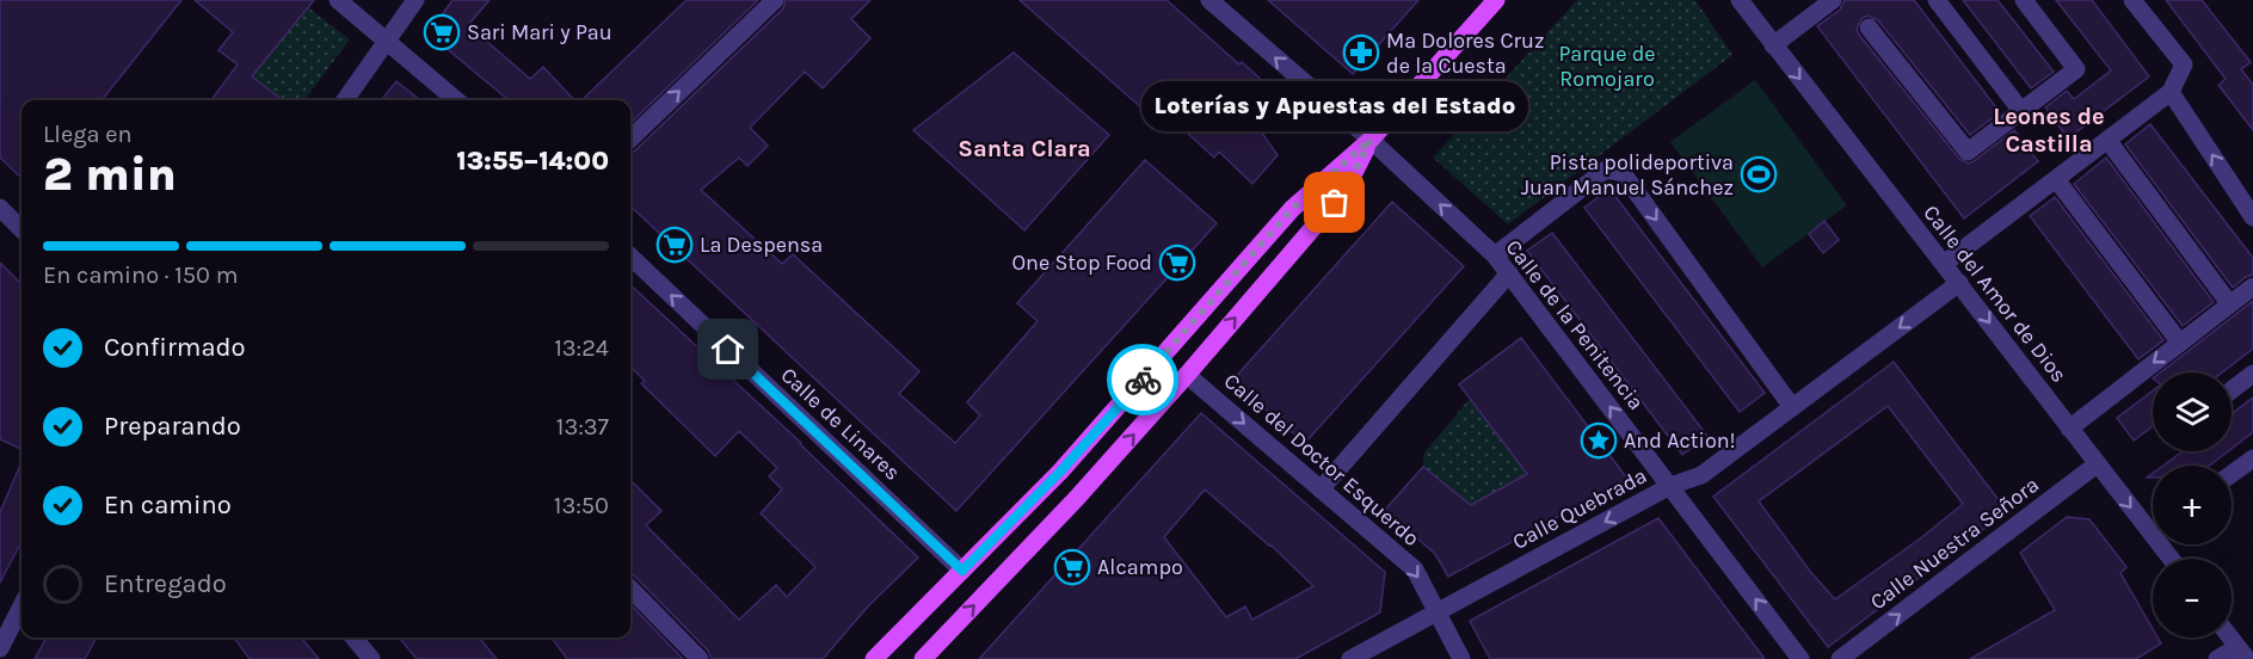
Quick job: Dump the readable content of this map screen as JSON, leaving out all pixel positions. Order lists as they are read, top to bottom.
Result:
{
  "streets": {
    "street": [
      "Calle del Amor de Dios",
      "Calle de la Penitencia",
      "Calle de Linares",
      "Calle del Doctor Esquerdo",
      "Calle Quebrada",
      "Calle Nuestra Señora"
    ]
  },
  "crossings": [
    ["Calle del Amor de Dios", "Calle Quebrada"],
    ["Calle del Amor de Dios", "Calle Nuestra Señora"],
    ["Calle de la Penitencia", "Calle Quebrada"],
    ["Calle del Doctor Esquerdo", "Calle Quebrada"]
  ],
  "one_way": [
    "Calle de la Penitencia",
    "Calle de Linares",
    "Calle del Doctor Esquerdo",
    "Calle Quebrada",
    "Calle Nuestra Señora"
  ],
  "districts": ["Leones de Castilla", "Santa Clara"],
  "parks": ["Parque de Romojaro"],
  "places": {
    "supermarket": [
      "Sari Mari y Pau",
      "La Despensa",
      "One Stop Food",
      "Alcampo"
    ],
    "pharmacy": ["Mª Dolores Cruz de la Cuesta"],
    "sports": ["Pista polideportiva Juan Manuel Sánchez"],
    "other": ["Loterías y Apuestas del Estado"],
    "place": ["And Action!"]
  },
  "page": {
    "bubble": "Loterías y Apuestas del Estado",
    "heading": ["2 min", "Llega en", "13:55–14:00"],
    "bar": "En camino · 150 m",
    "list": [
      ["Confirmado", "13:24"],
      ["Preparando", "13:37"],
      ["En camino", "13:50"],
      "Entregado"
    ],
    "map_buttons": ["+", "−"]
  }
}
